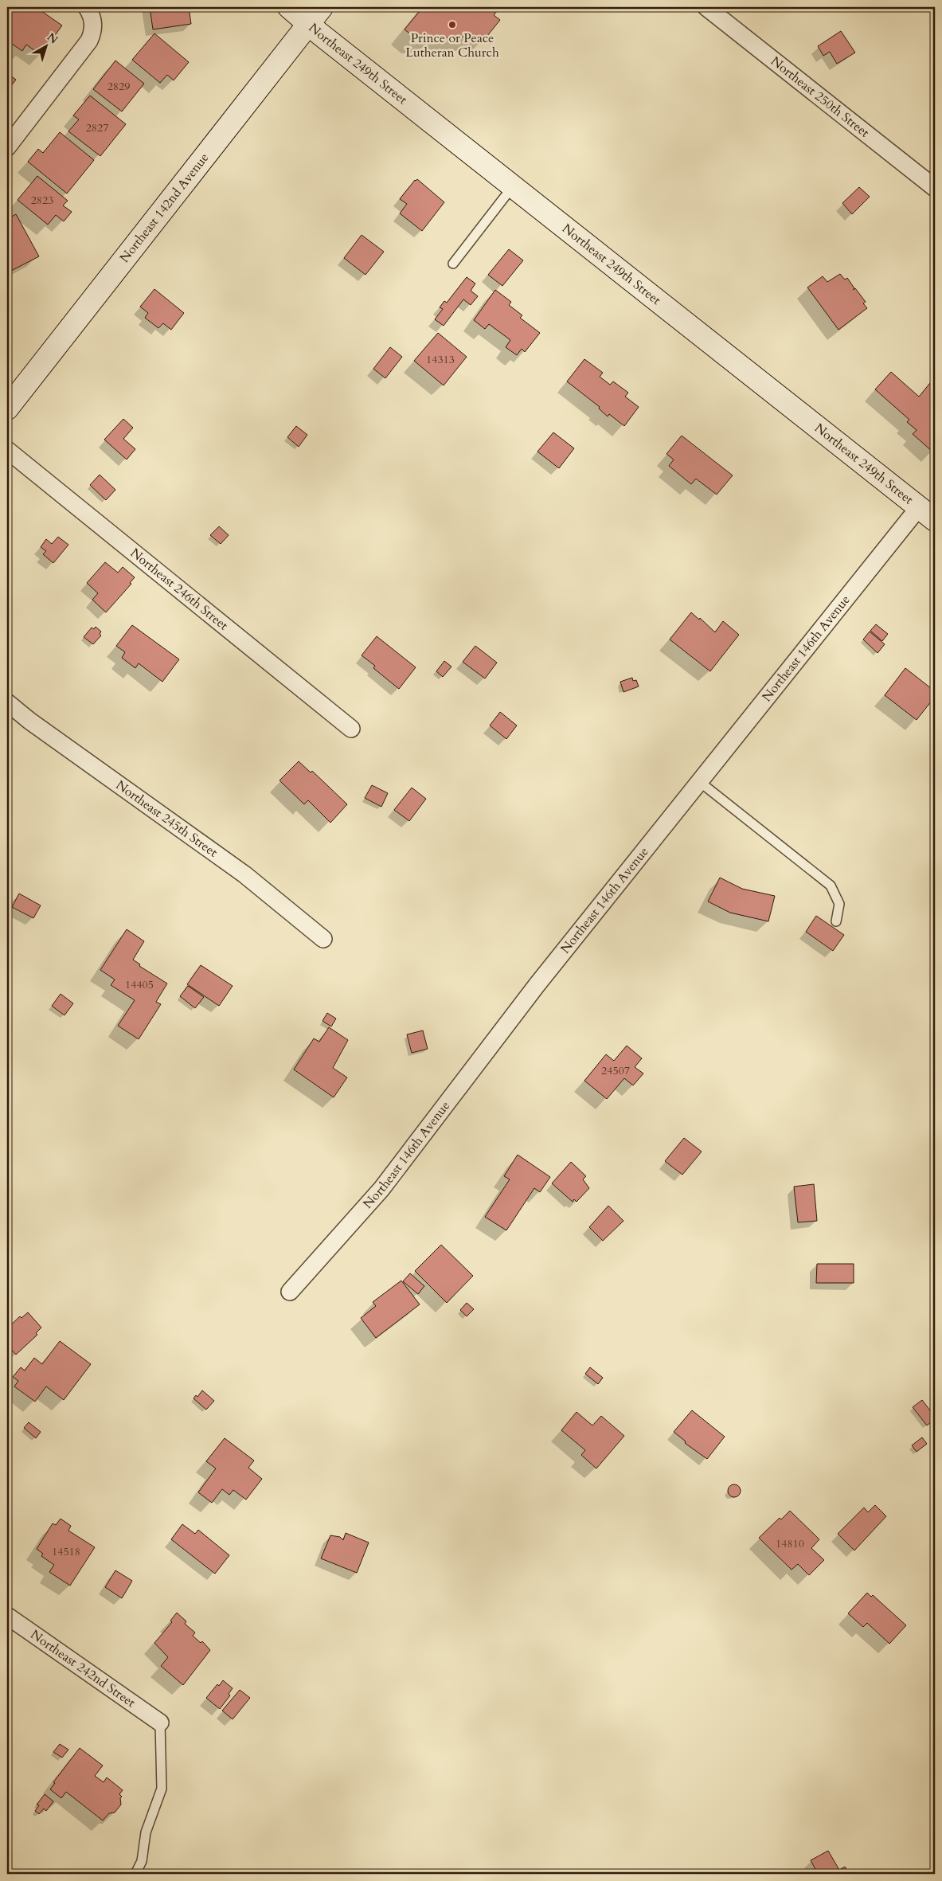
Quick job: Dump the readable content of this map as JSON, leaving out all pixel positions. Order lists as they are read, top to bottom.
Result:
{
  "streets": {
    "street": [
      "Northeast 249th Street",
      "Northeast 250th Street",
      "Northeast 142nd Avenue",
      "Northeast 246th Street",
      "Northeast 146th Avenue",
      "Northeast 245th Street",
      "Northeast 242nd Street"
    ]
  },
  "crossings": [
    ["Northeast 249th Street", "Northeast 142nd Avenue"],
    ["Northeast 249th Street", "Northeast 146th Avenue"]
  ],
  "places": ["Prince or Peace Lutheran Church"],
  "house_numbers": [
    "2829",
    "2827",
    "2823",
    "14313",
    "14405",
    "24507",
    "14810",
    "14518"
  ],
  "north": "top right"
}
